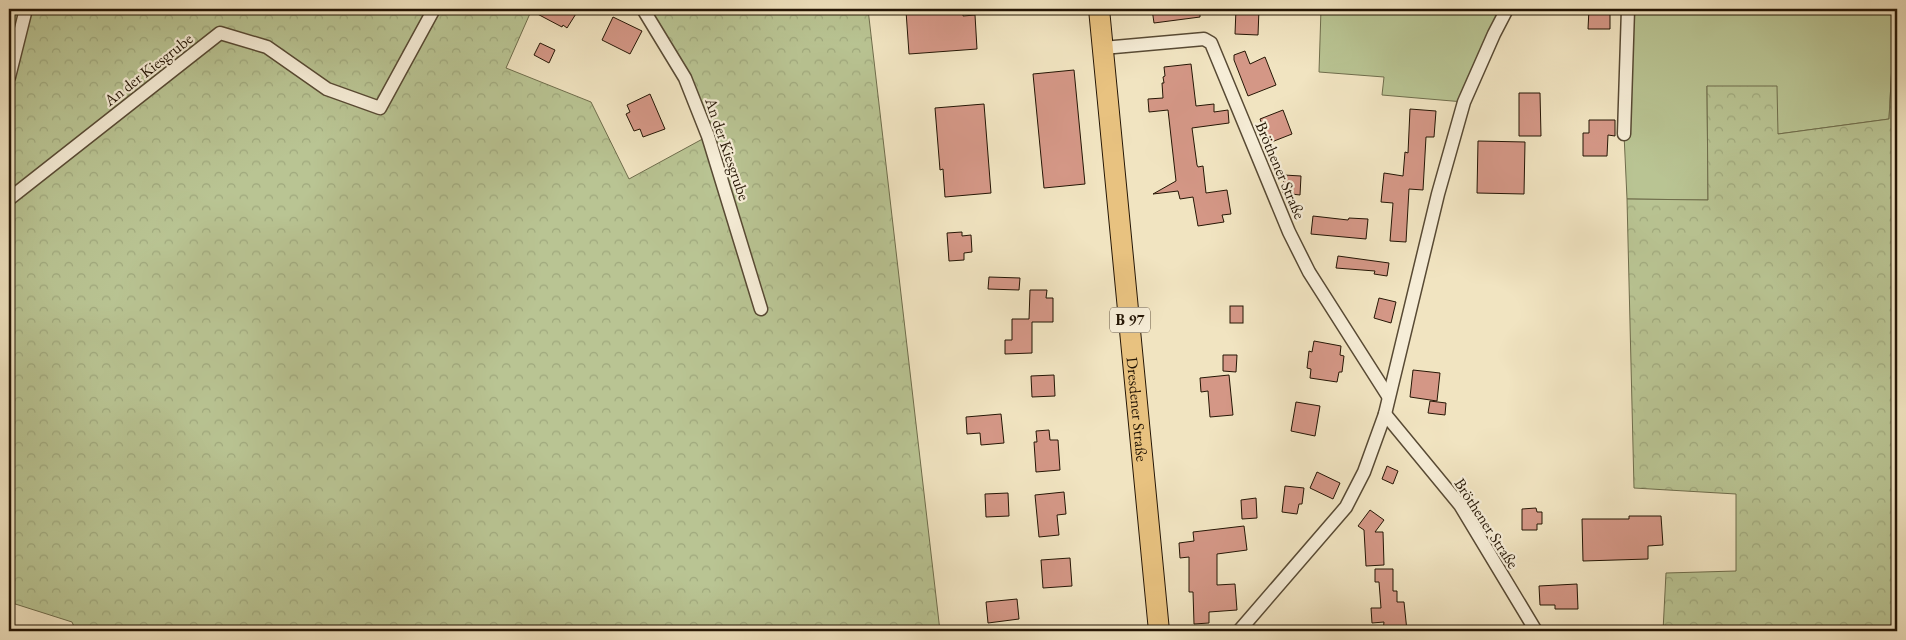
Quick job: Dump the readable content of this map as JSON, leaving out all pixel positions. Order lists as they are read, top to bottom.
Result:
{
  "streets": {
    "main road": ["B 97", "Dresdener Straße"],
    "street": ["An der Kiesgrube", "Bröthener Straße"]
  },
  "crossings": [
    ["Bröthener Straße", "Dresdener Straße"]
  ]
}
